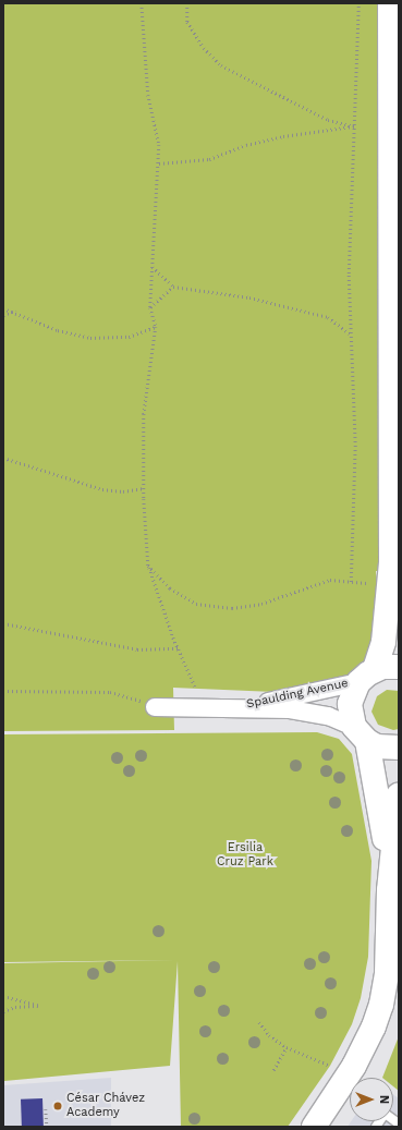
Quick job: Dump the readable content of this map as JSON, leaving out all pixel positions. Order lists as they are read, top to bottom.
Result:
{
  "streets": {
    "street": ["Spaulding Avenue"]
  },
  "parks": ["Ersilia Cruz Park"],
  "places": ["César Chávez Academy"],
  "north": "right"
}
